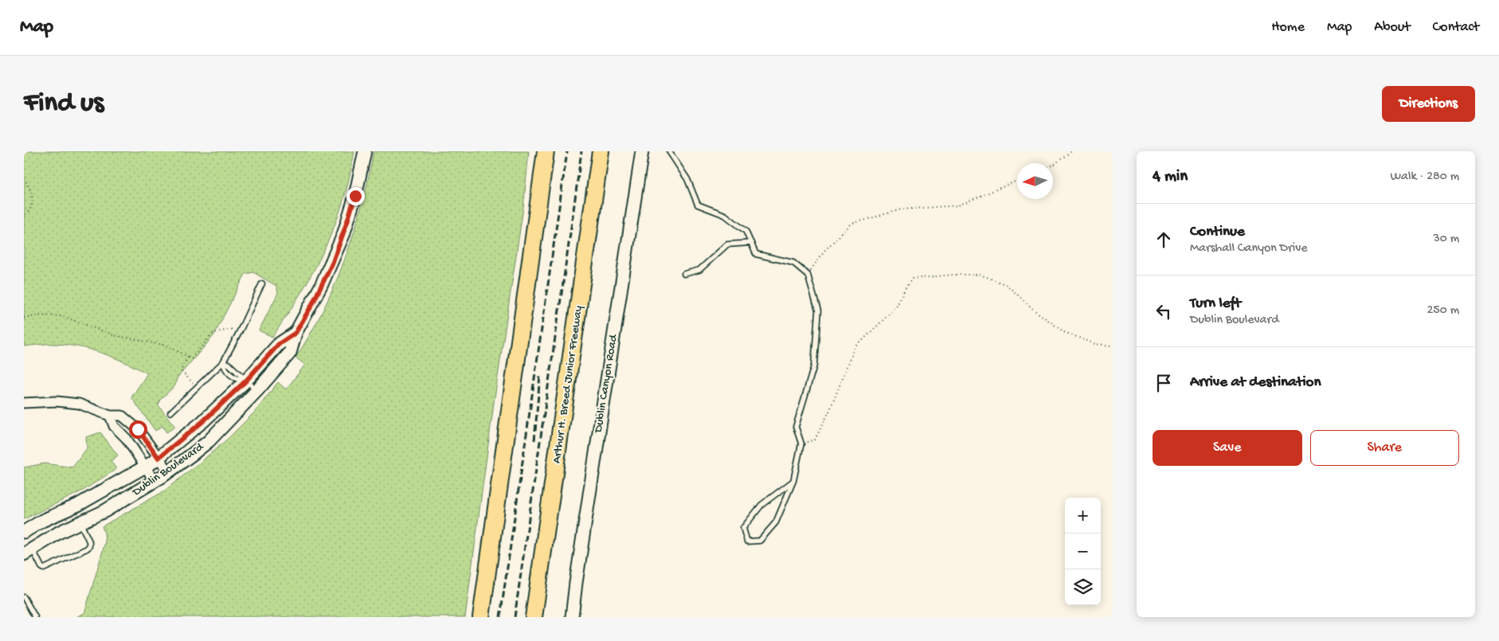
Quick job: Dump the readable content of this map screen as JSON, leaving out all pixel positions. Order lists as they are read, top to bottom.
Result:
{
  "streets": {
    "highway": ["Arthur H. Breed Junior Freeway"],
    "street": ["Dublin Canyon Road", "Dublin Boulevard"]
  },
  "north": "left",
  "page": {
    "header": "Map",
    "nav": [
      "Home",
      "Map",
      "About",
      "Contact"
    ],
    "buttons": [
      "Directions",
      ["Save", "Share"]
    ],
    "title": "Find us",
    "heading": ["4 min", "Walk · 280 m"],
    "list": [
      ["Continue", "Marshall Canyon Drive", "30 m"],
      ["Turn left", "Dublin Boulevard", "250 m"],
      "Arrive at destination"
    ],
    "map_buttons": ["+", "−"]
  }
}
